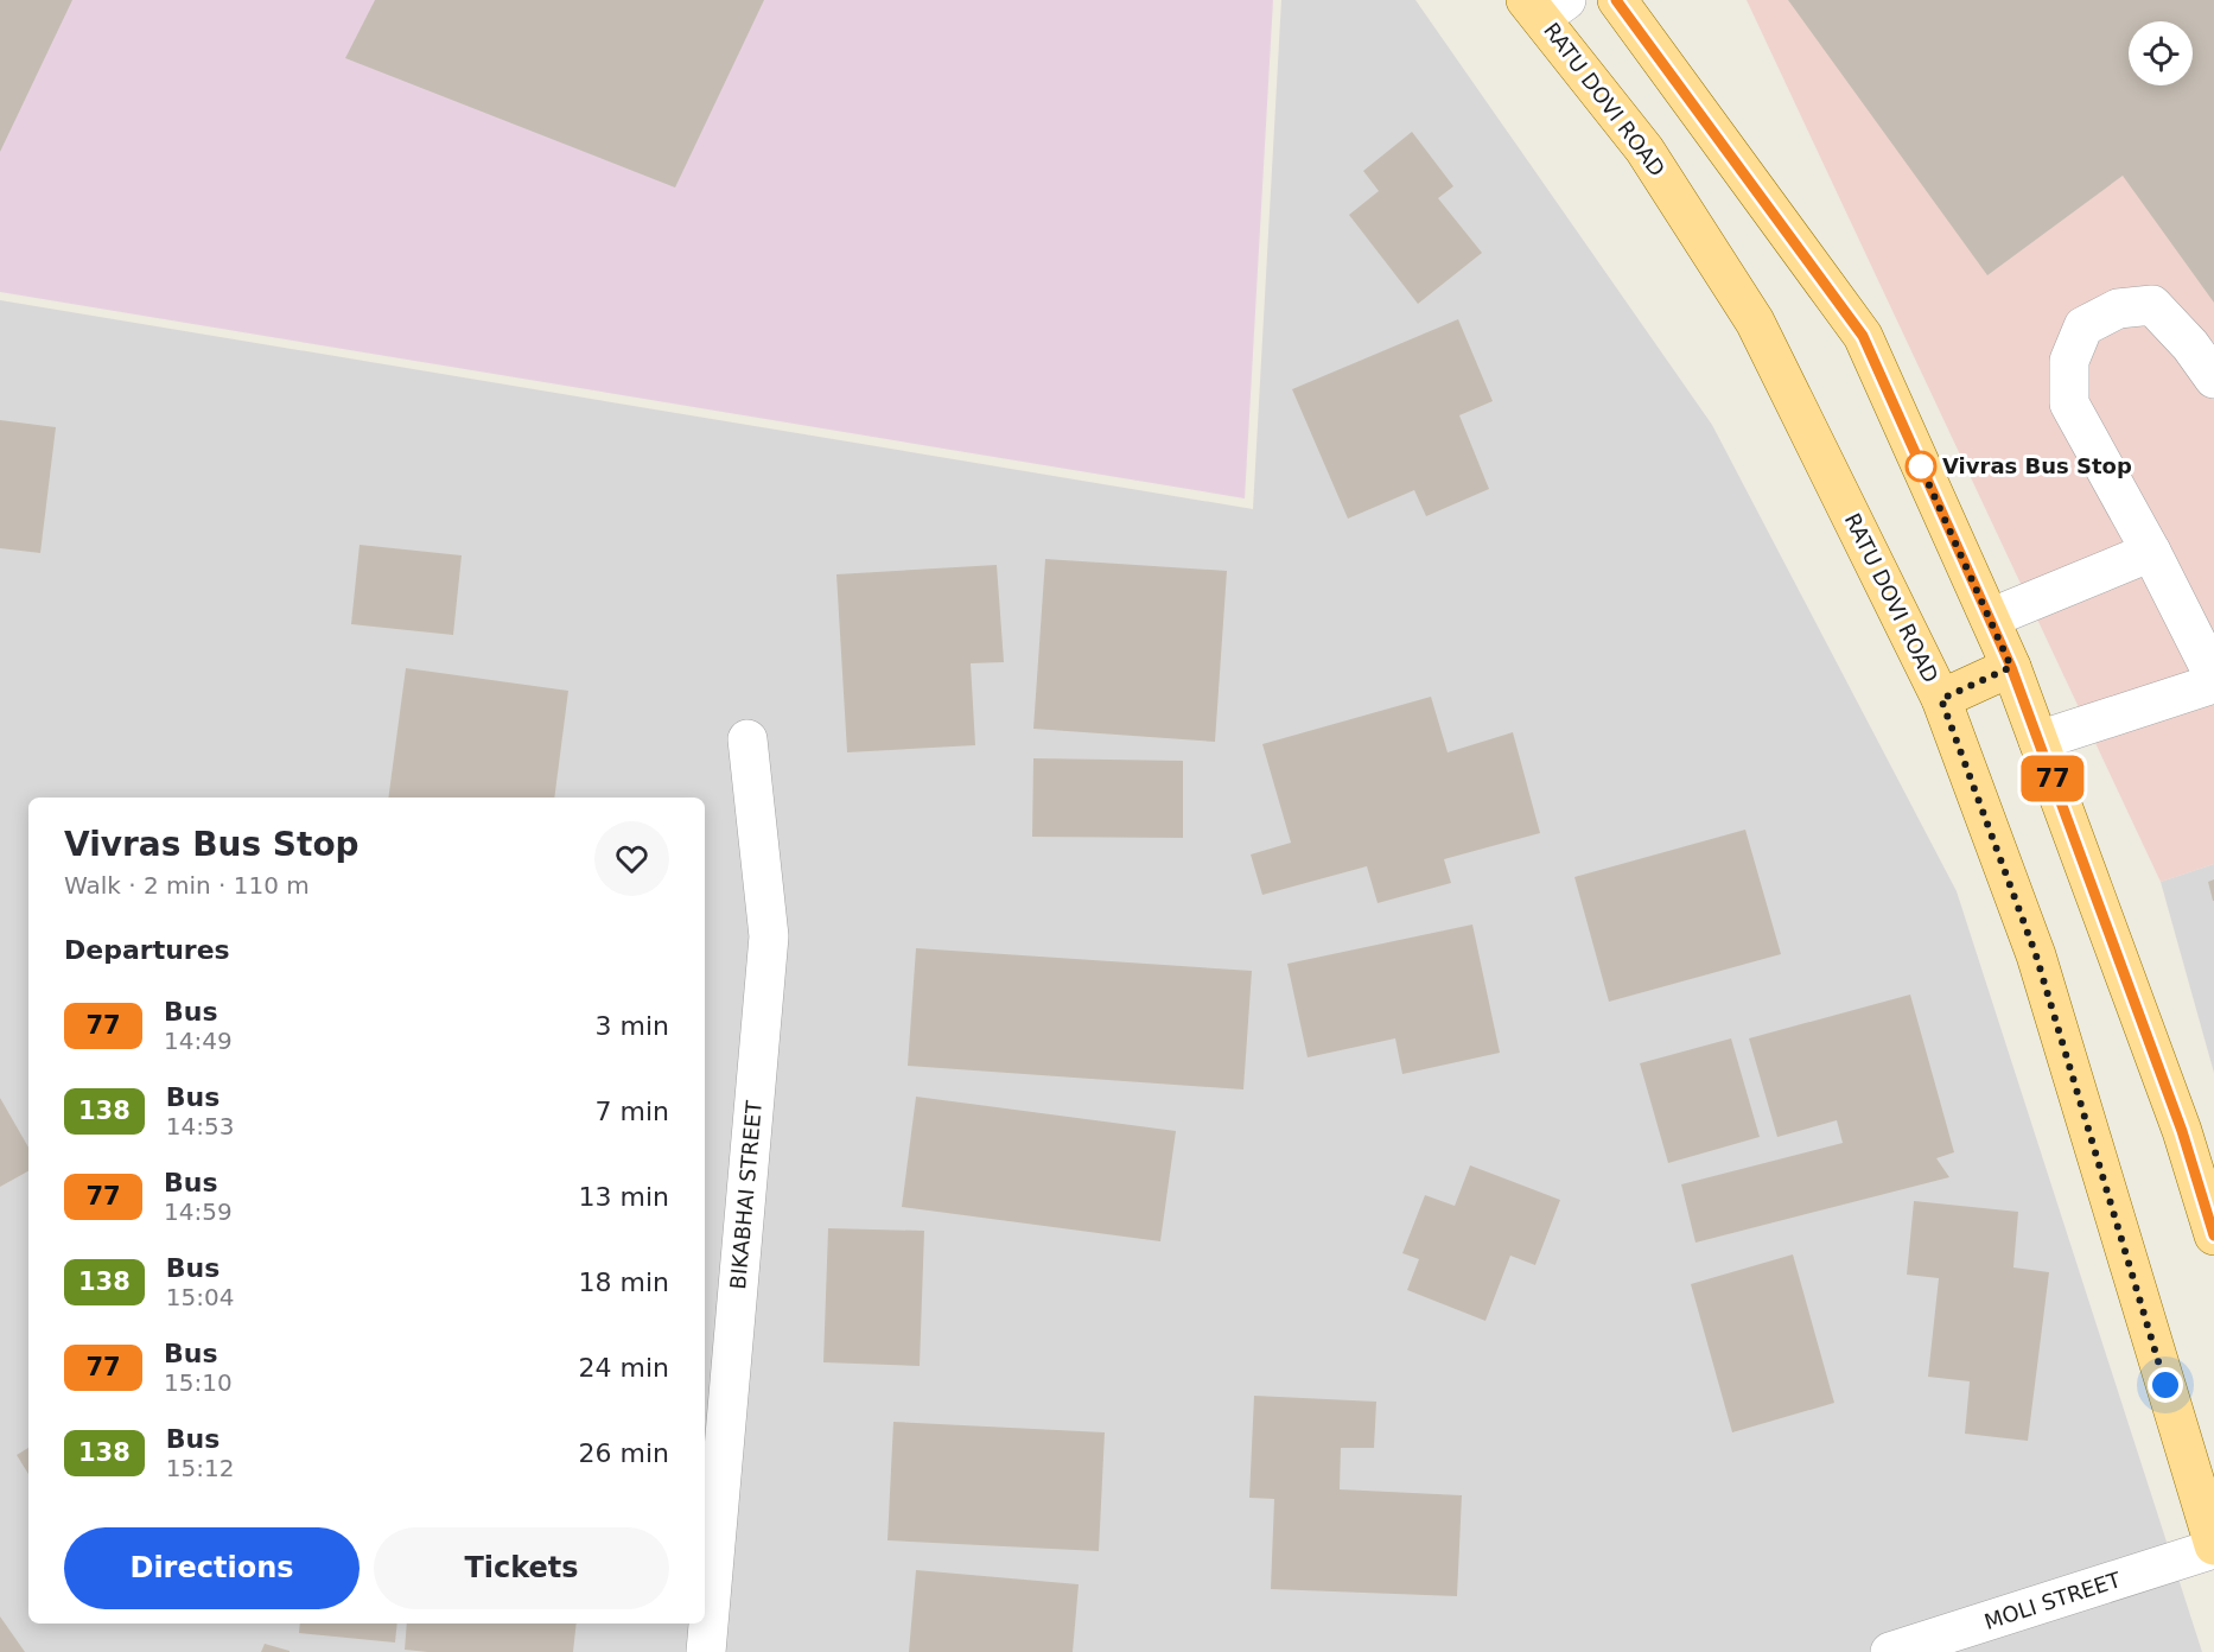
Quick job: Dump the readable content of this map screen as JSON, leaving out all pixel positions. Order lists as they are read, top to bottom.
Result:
{
  "streets": {
    "main road": ["RATU DOVI ROAD"],
    "street": ["BIKABHAI STREET", "MOLI STREET"]
  },
  "crossings": [
    ["RATU DOVI ROAD", "MOLI STREET"]
  ],
  "places": ["Vivras Bus Stop"],
  "lines": ["bus line 77"],
  "page": {
    "on_map": "77",
    "heading": [
      ["Vivras Bus Stop", "Walk · 2 min · 110 m"],
      "Departures"
    ],
    "list": [
      {
        "mark": "77",
        "name": "Bus",
        "note": "14:49",
        "value": "3 min"
      },
      {
        "mark": "138",
        "name": "Bus",
        "note": "14:53",
        "value": "7 min"
      },
      {
        "mark": "77",
        "name": "Bus",
        "note": "14:59",
        "value": "13 min"
      },
      {
        "mark": "138",
        "name": "Bus",
        "note": "15:04",
        "value": "18 min"
      },
      {
        "mark": "77",
        "name": "Bus",
        "note": "15:10",
        "value": "24 min"
      },
      {
        "mark": "138",
        "name": "Bus",
        "note": "15:12",
        "value": "26 min"
      }
    ],
    "buttons": ["Directions", "Tickets"]
  }
}
